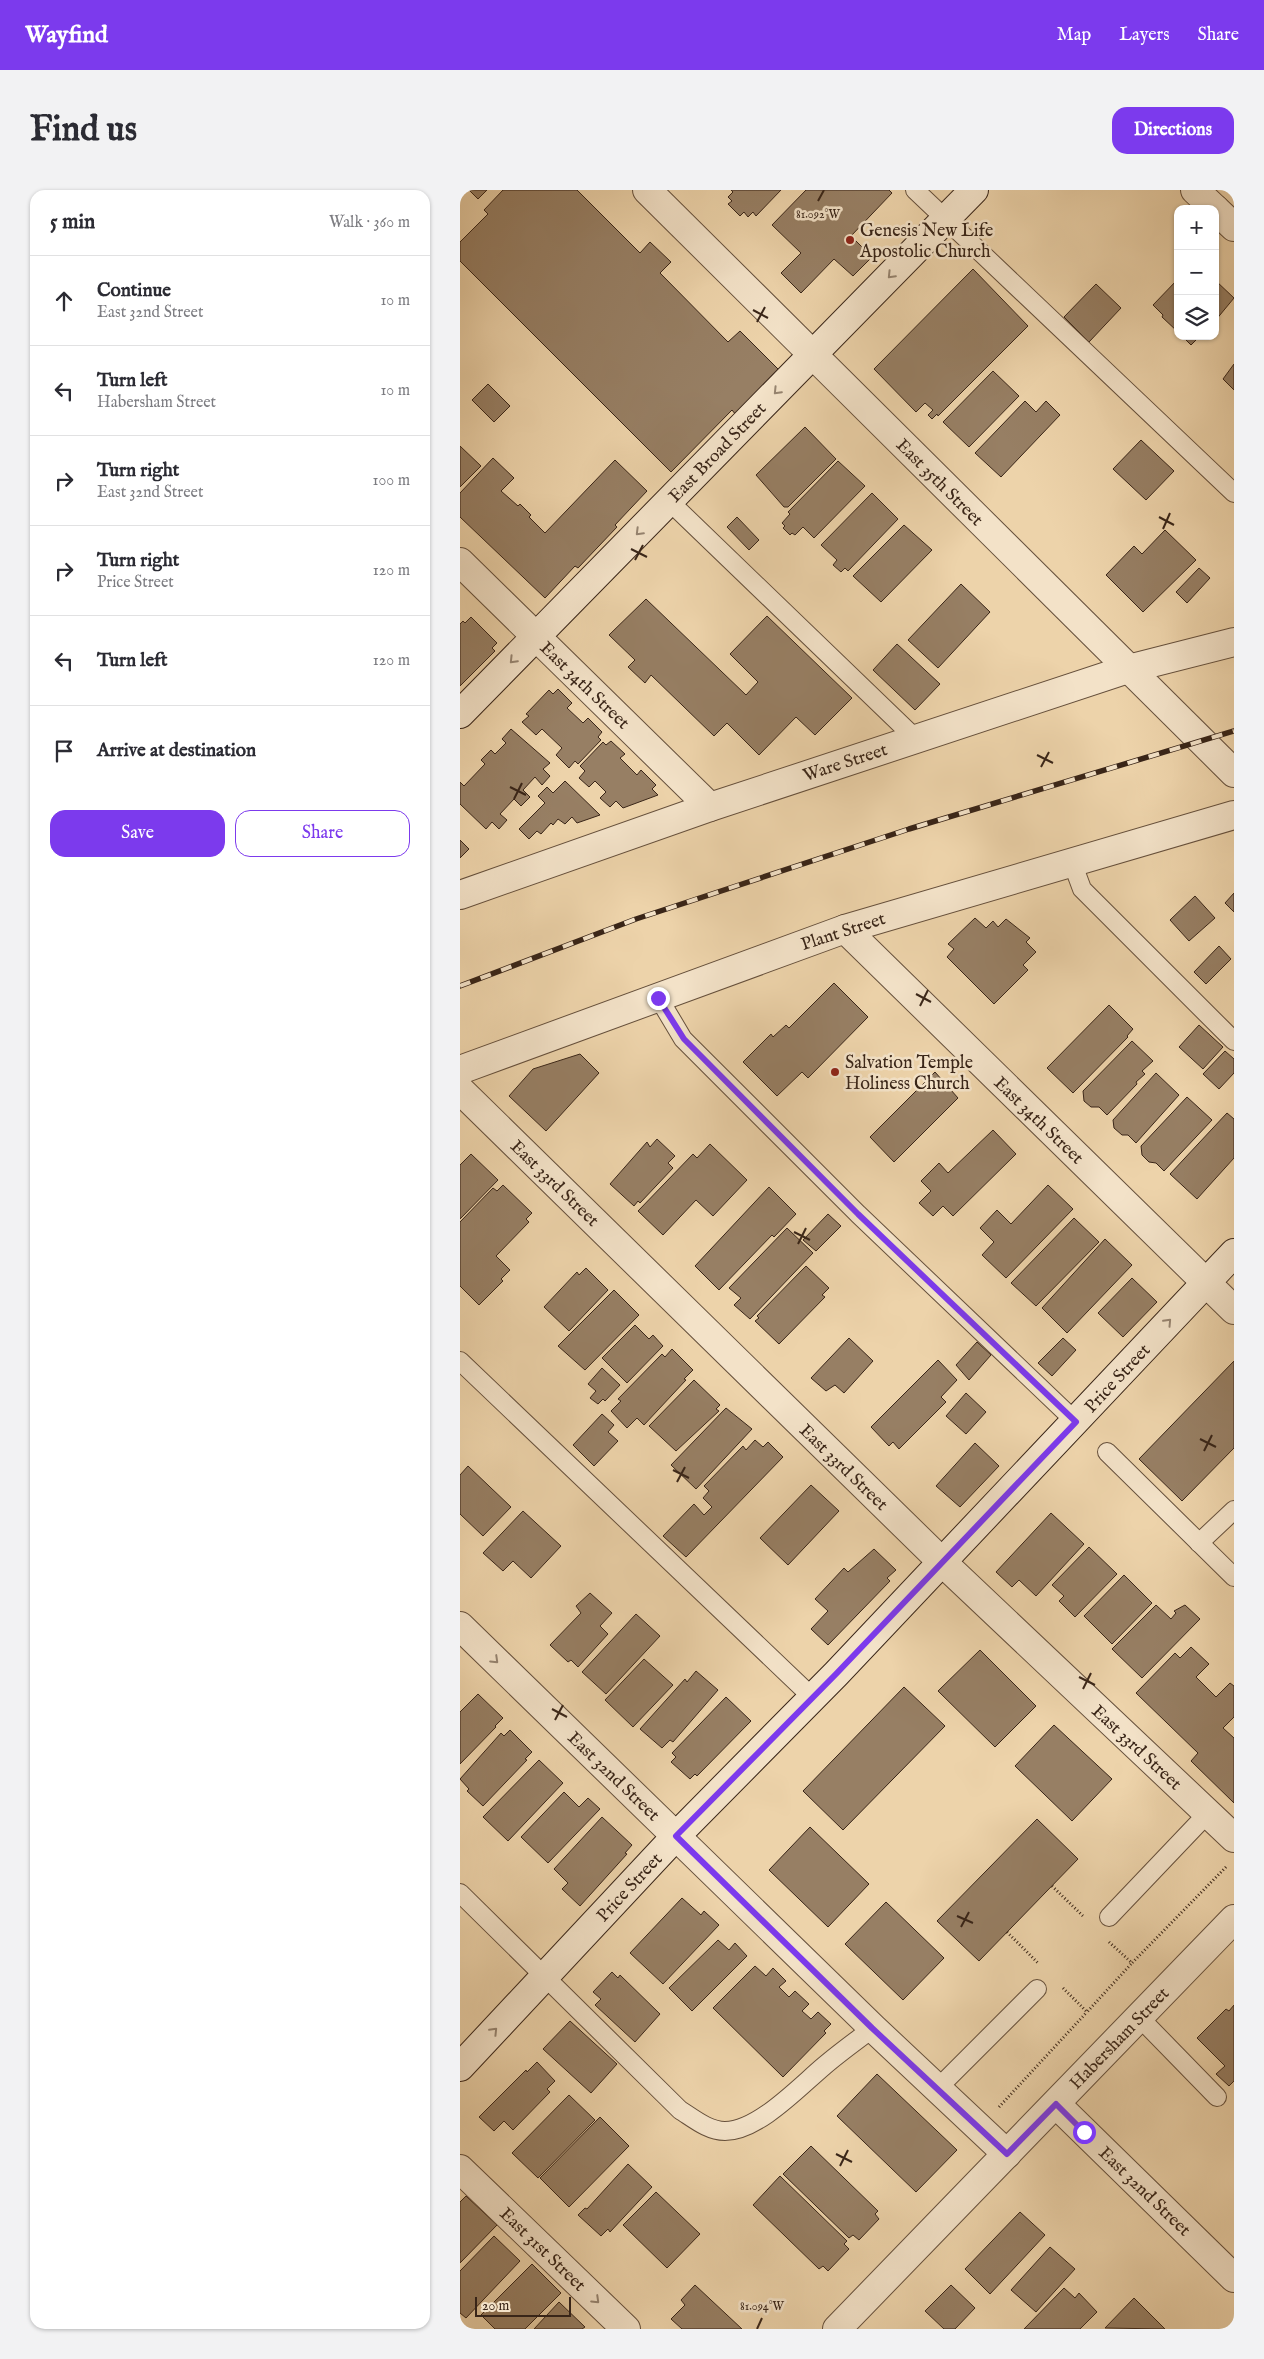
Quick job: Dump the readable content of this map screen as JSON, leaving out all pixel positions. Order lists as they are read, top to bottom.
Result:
{
  "streets": {
    "street": [
      "East Broad Street",
      "East 35th Street",
      "East 34th Street",
      "Ware Street",
      "Plant Street",
      "East 33rd Street",
      "Price Street",
      "East 32nd Street",
      "Habersham Street",
      "East 31st Street"
    ]
  },
  "crossings": [
    ["East Broad Street", "East 35th Street"],
    ["East Broad Street", "East 34th Street"],
    ["East 35th Street", "Ware Street"],
    ["East 34th Street", "Ware Street"],
    ["East 34th Street", "Plant Street"],
    ["East 34th Street", "Price Street"],
    ["East 33rd Street", "Price Street"],
    ["Price Street", "East 32nd Street"],
    ["East 32nd Street", "Habersham Street"]
  ],
  "one_way": ["East Broad Street", "East 31st Street"],
  "places": ["Genesis New Life Apostolic Church", "Salvation Temple Holiness Church"],
  "scale_bar": "20 m",
  "page": {
    "header": "Wayfind",
    "nav": ["Map", "Layers", "Share"],
    "buttons": [
      "Directions",
      ["Save", "Share"]
    ],
    "title": "Find us",
    "heading": ["5 min", "Walk · 360 m"],
    "map_buttons": ["+", "−"],
    "list": [
      ["Continue", "East 32nd Street", "10 m"],
      ["Turn left", "Habersham Street", "10 m"],
      ["Turn right", "East 32nd Street", "100 m"],
      ["Turn right", "Price Street", "120 m"],
      ["Turn left", "120 m"],
      "Arrive at destination"
    ],
    "scale": "20 m"
  },
  "coordinates": ["81.092°W", "81.094°W"]
}
